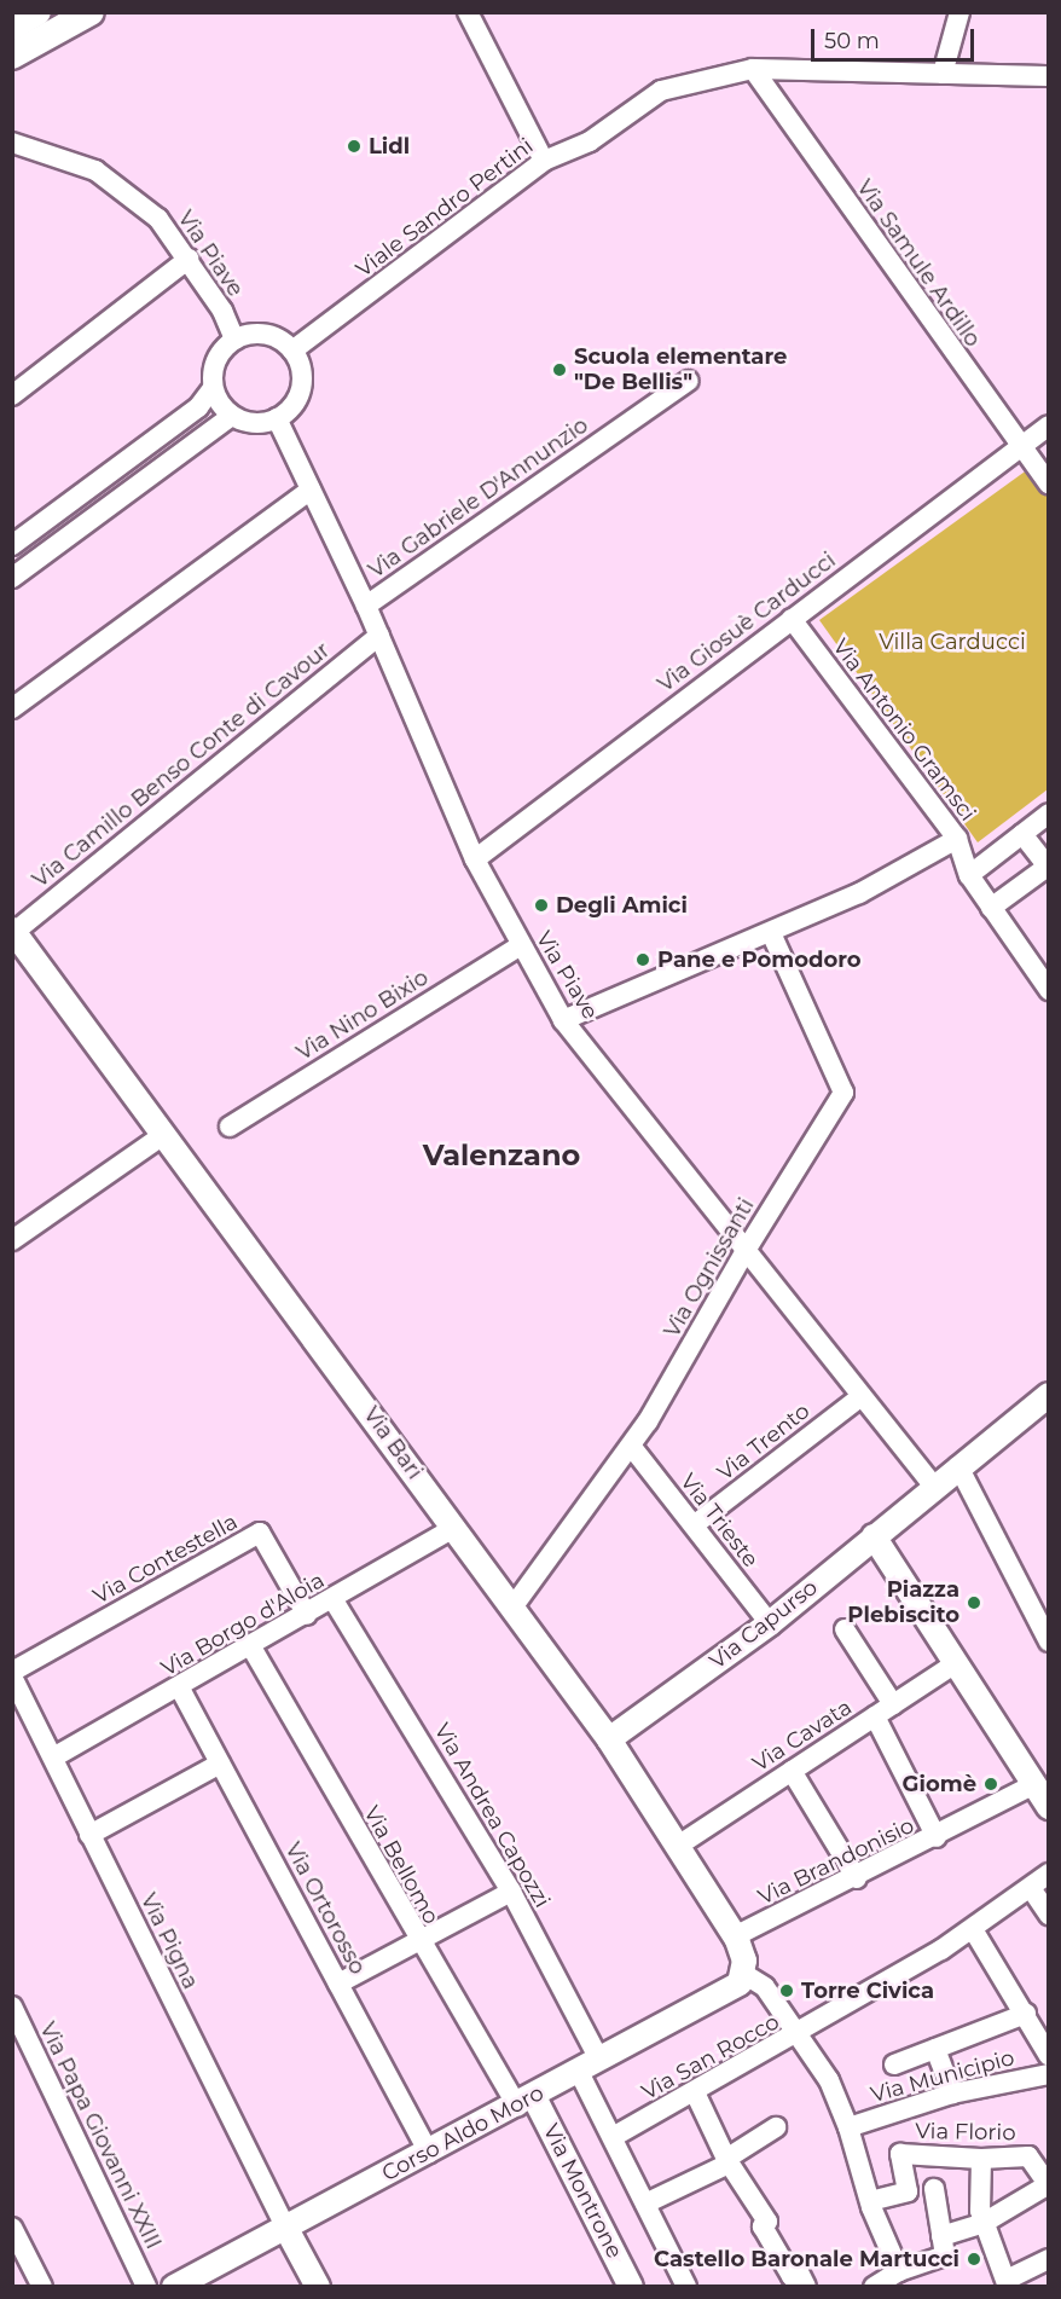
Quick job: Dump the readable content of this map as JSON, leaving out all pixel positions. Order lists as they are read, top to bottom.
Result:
{
  "streets": {
    "street": [
      "Viale Sandro Pertini",
      "Via Piave",
      "Via Samule Ardillo",
      "Via Gabriele D'Annunzio",
      "Via Giosuè Carducci",
      "Via Antonio Gramsci",
      "Via Camillo Benso Conte di Cavour",
      "Via Nino Bixio",
      "Via Ognissanti",
      "Via Trento",
      "Via Bari",
      "Via Trieste",
      "Via Contestella",
      "Via Borgo d'Aloia",
      "Via Capurso",
      "Via Cavata",
      "Via Andrea Capozzi",
      "Via Brandonisio",
      "Via Bellomo",
      "Via Ortorosso",
      "Via Pigna",
      "Via San Rocco",
      "Via Municipio",
      "Via Florio",
      "Corso Aldo Moro",
      "Via Papa Giovanni XXIII",
      "Via Montrone"
    ]
  },
  "crossings": [
    ["Viale Sandro Pertini", "Via Piave"],
    ["Viale Sandro Pertini", "Via Samule Ardillo"],
    ["Via Piave", "Via Gabriele D'Annunzio"],
    ["Via Piave", "Via Giosuè Carducci"],
    ["Via Piave", "Via Camillo Benso Conte di Cavour"],
    ["Via Piave", "Via Nino Bixio"],
    ["Via Piave", "Via Ognissanti"],
    ["Via Piave", "Via Trento"],
    ["Via Piave", "Via Capurso"],
    ["Via Samule Ardillo", "Via Giosuè Carducci"],
    ["Via Giosuè Carducci", "Via Antonio Gramsci"],
    ["Via Camillo Benso Conte di Cavour", "Via Bari"],
    ["Via Ognissanti", "Via Bari"],
    ["Via Ognissanti", "Via Trieste"],
    ["Via Trento", "Via Trieste"],
    ["Via Bari", "Via Borgo d'Aloia"],
    ["Via Bari", "Via Capurso"],
    ["Via Bari", "Via Cavata"],
    ["Via Bari", "Via Brandonisio"],
    ["Via Bari", "Corso Aldo Moro"],
    ["Via Trieste", "Via Capurso"],
    ["Via Contestella", "Via Borgo d'Aloia"],
    ["Via Contestella", "Via Pigna"],
    ["Via Borgo d'Aloia", "Via Andrea Capozzi"],
    ["Via Borgo d'Aloia", "Via Bellomo"],
    ["Via Borgo d'Aloia", "Via Ortorosso"],
    ["Via Borgo d'Aloia", "Via Pigna"],
    ["Via Andrea Capozzi", "Via San Rocco"],
    ["Via Andrea Capozzi", "Corso Aldo Moro"],
    ["Via Bellomo", "Corso Aldo Moro"],
    ["Via Bellomo", "Via Montrone"],
    ["Via Ortorosso", "Corso Aldo Moro"],
    ["Via Pigna", "Corso Aldo Moro"],
    ["Corso Aldo Moro", "Via Montrone"]
  ],
  "districts": ["Valenzano"],
  "parks": ["Villa Carducci"],
  "places": [
    "Lidl",
    "Scuola elementare \"De Bellis\"",
    "Degli Amici",
    "Pane e Pomodoro",
    "Piazza Plebiscito",
    "Giomè",
    "Torre Civica",
    "Castello Baronale Martucci"
  ],
  "scale_bar": "50 m"
}
